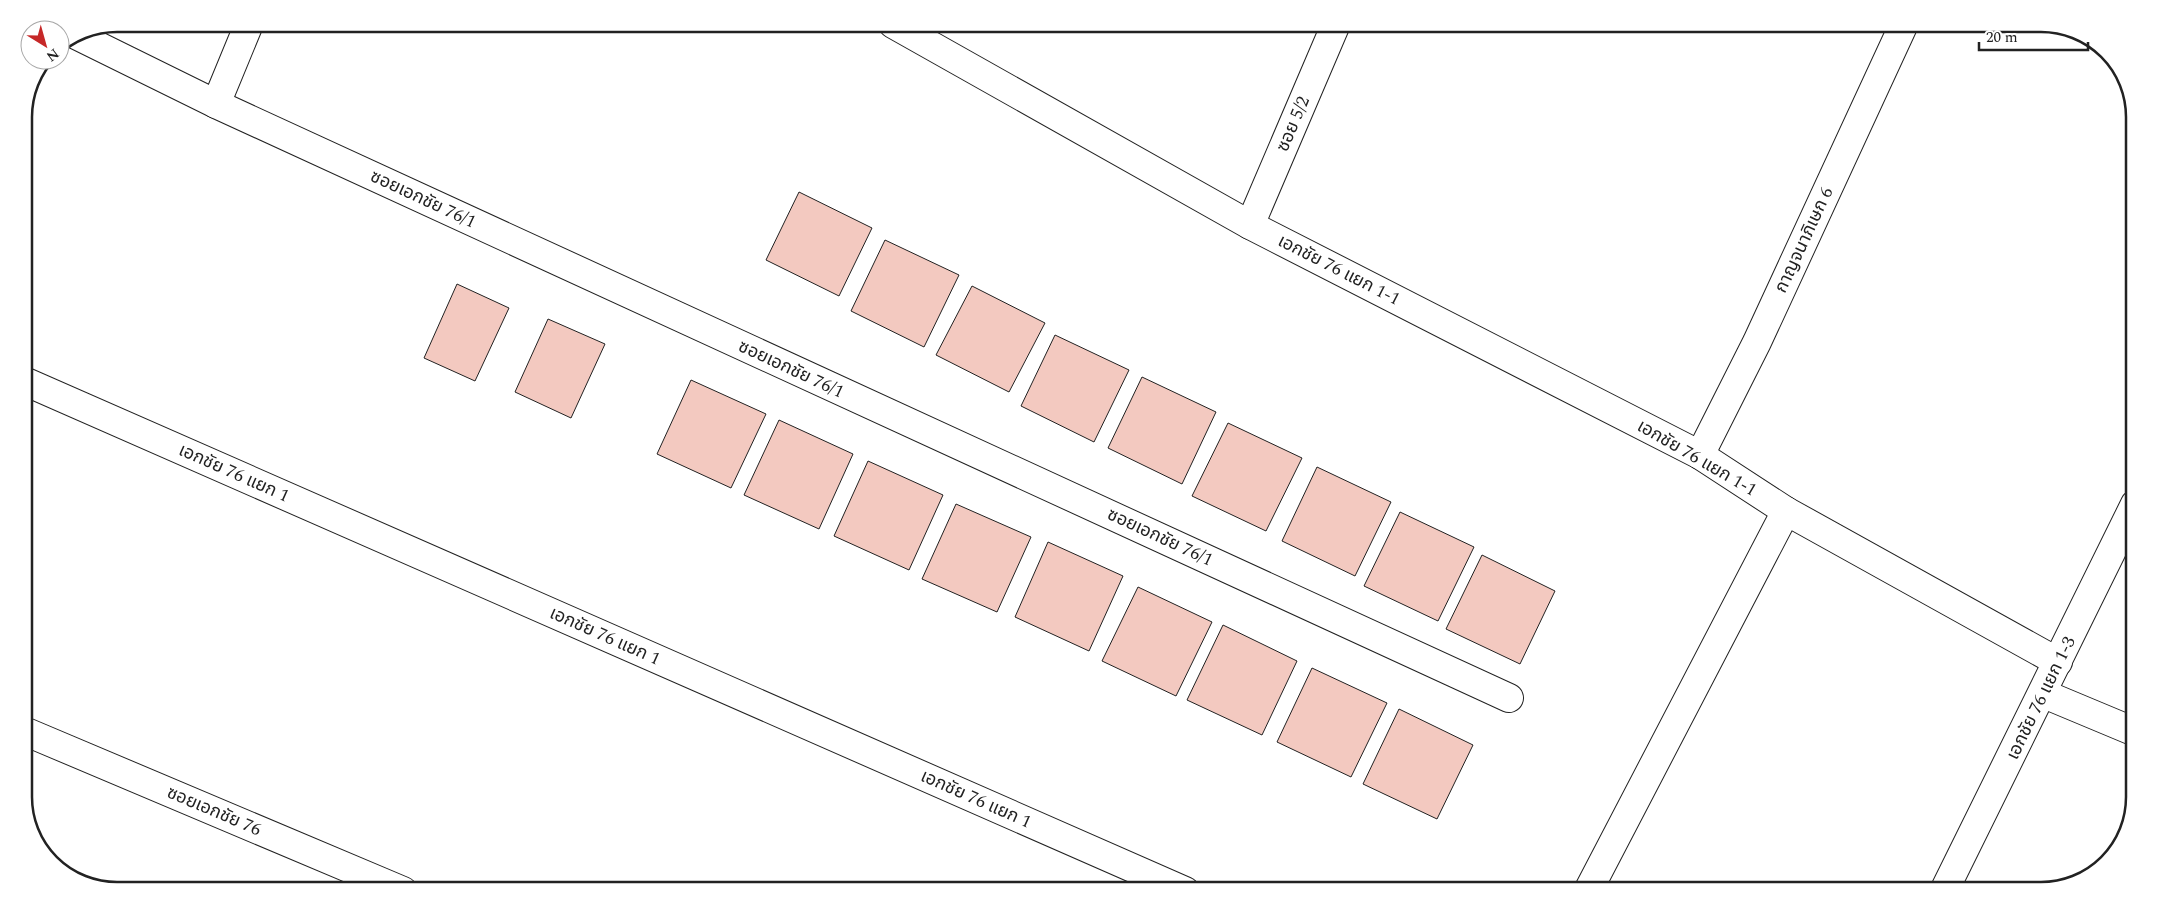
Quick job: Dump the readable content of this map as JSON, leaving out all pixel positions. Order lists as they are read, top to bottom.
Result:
{
  "streets": {
    "street": [
      "ซอย 5/2",
      "ซอยเอกชัย 76/1",
      "กาญจนาภิเษก 6",
      "เอกชัย 76 แยก 1-1",
      "เอกชัย 76 แยก 1",
      "เอกชัย 76 แยก 1-3",
      "ซอยเอกชัย 76"
    ]
  },
  "crossings": [
    ["ซอย 5/2", "เอกชัย 76 แยก 1-1"],
    ["กาญจนาภิเษก 6", "เอกชัย 76 แยก 1-1"],
    ["เอกชัย 76 แยก 1-1", "เอกชัย 76 แยก 1-3"]
  ],
  "scale_bar": "20 m",
  "north": "bottom right"
}
